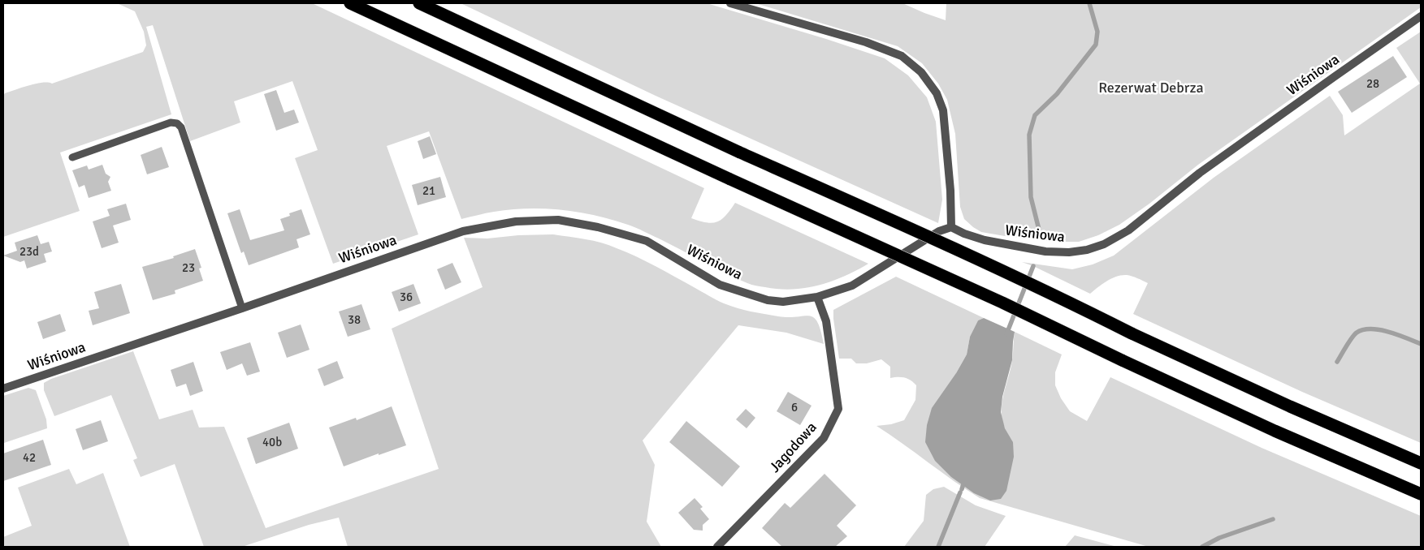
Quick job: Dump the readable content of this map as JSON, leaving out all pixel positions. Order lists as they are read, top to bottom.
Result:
{
  "streets": {
    "street": ["Wiśniowa", "Jagodowa"]
  },
  "crossings": [
    ["Wiśniowa", "Jagodowa"]
  ],
  "parks": ["Rezerwat Debrza"],
  "house_numbers": [
    "28",
    "21",
    "23d",
    "23",
    "36",
    "38",
    "6",
    "40b",
    "42"
  ]
}
